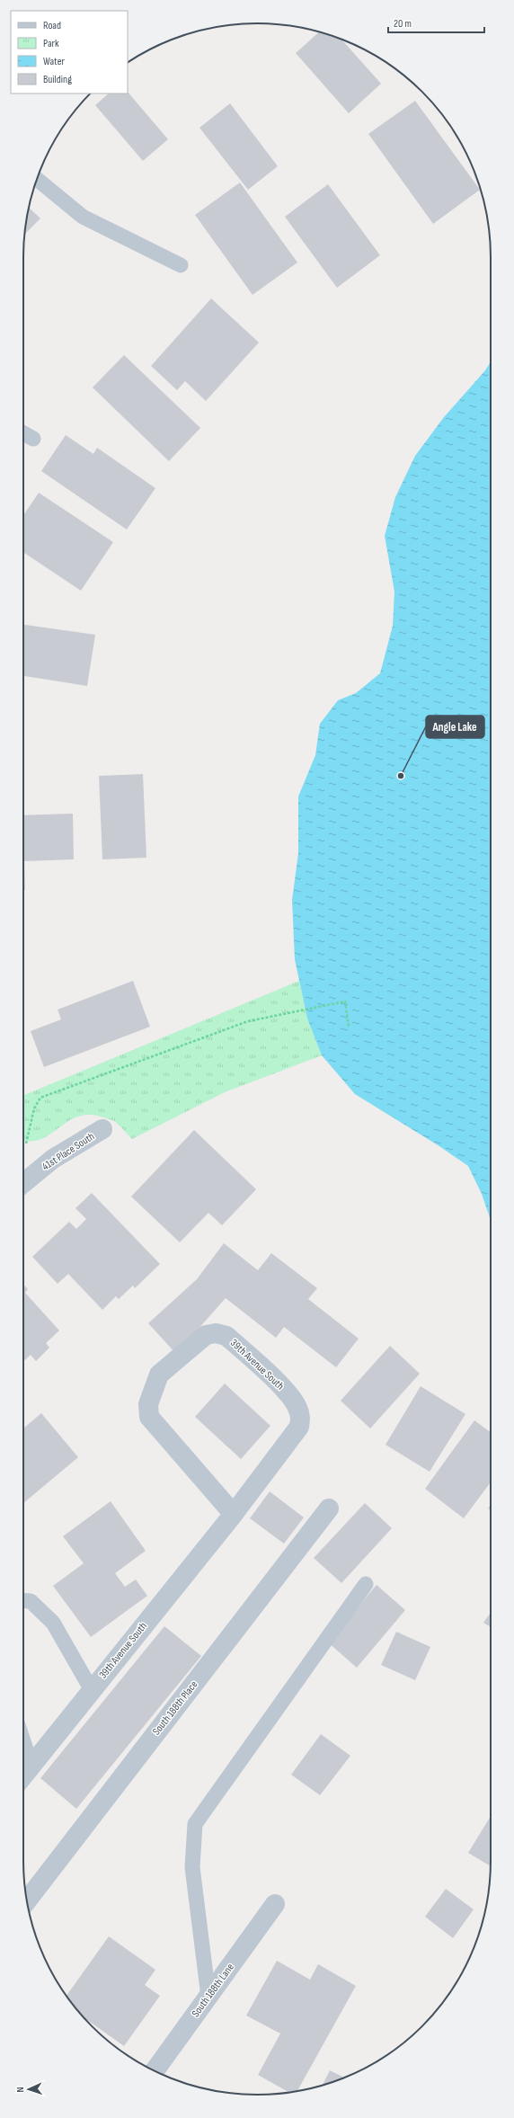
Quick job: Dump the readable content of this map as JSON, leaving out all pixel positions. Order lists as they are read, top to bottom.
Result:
{
  "streets": {
    "street": [
      "41st Place South",
      "39th Avenue South",
      "South 188th Place",
      "South 188th Lane"
    ]
  },
  "places": ["Angle Lake"],
  "legend": [
    "Road",
    "Park",
    "Water",
    "Building"
  ],
  "scale_bar": "20 m",
  "north": "left"
}
